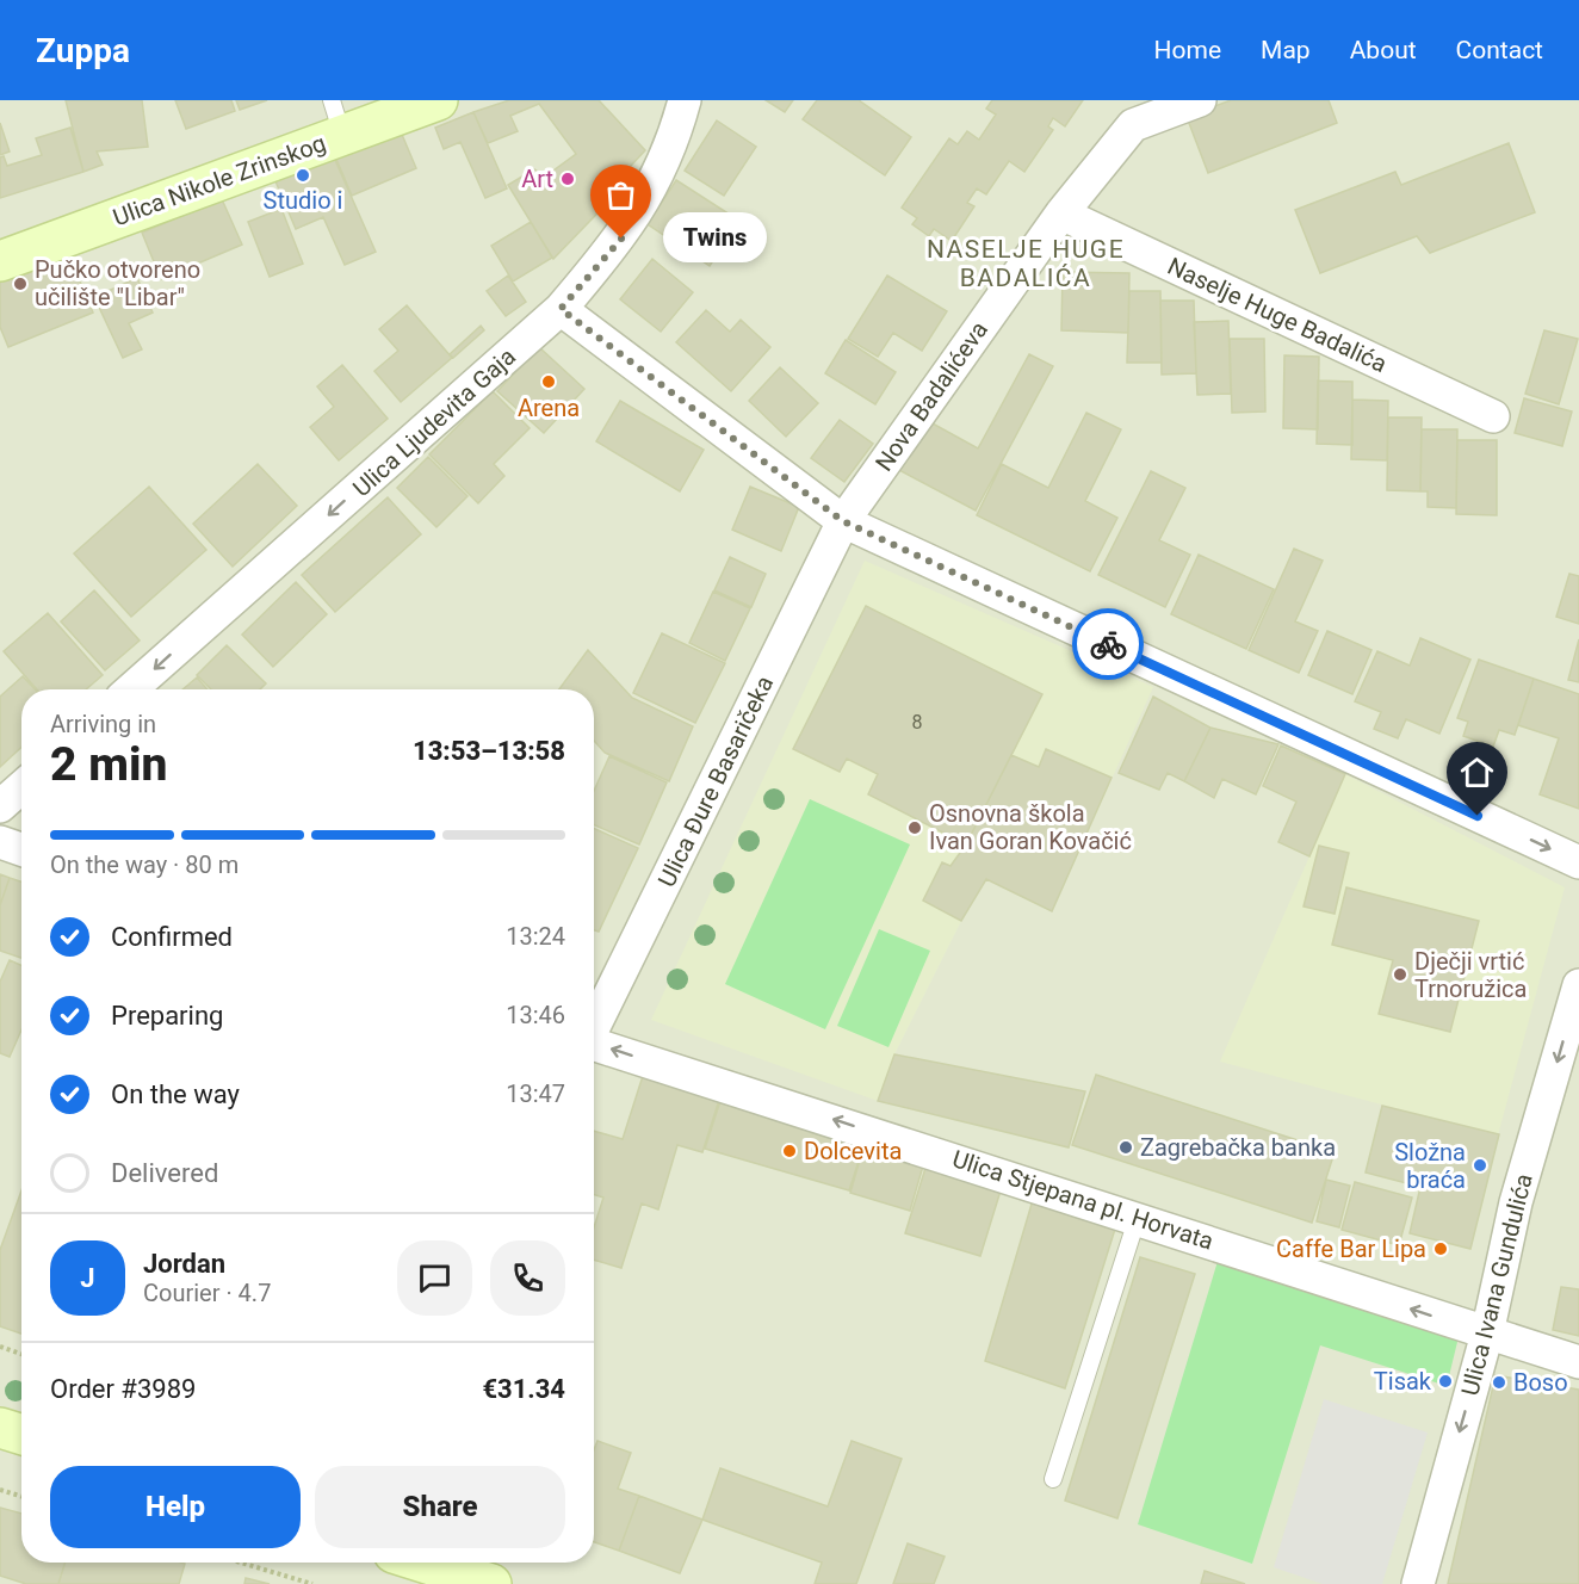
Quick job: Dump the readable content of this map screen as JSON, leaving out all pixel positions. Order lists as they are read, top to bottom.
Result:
{
  "streets": {
    "main road": ["Ulica Nikole Zrinskog"],
    "street": [
      "Naselje Huge Badalića",
      "Nova Badalićeva",
      "Ulica Ljudevita Gaja",
      "Ulica Đure Basaričeka",
      "Ulica Stjepana pl. Horvata",
      "Ulica Ivana Gundulića"
    ]
  },
  "crossings": [
    ["Naselje Huge Badalića", "Nova Badalićeva"],
    ["Nova Badalićeva", "Ulica Đure Basaričeka"],
    ["Ulica Stjepana pl. Horvata", "Ulica Ivana Gundulića"]
  ],
  "one_way": ["Ulica Ljudevita Gaja", "Ulica Stjepana pl. Horvata", "Ulica Ivana Gundulića"],
  "districts": ["NASELJE HUGE BADALIĆA"],
  "places": [
    "Studio i",
    "Art",
    "Twins",
    "Pučko otvoreno učilište \"Libar\"",
    "Arena",
    "Osnovna škola Ivan Goran Kovačić",
    "Dječji vrtić Trnoružica",
    "Zagrebačka banka",
    "Dolcevita",
    "Složna braća",
    "Caffe Bar Lipa",
    "Tisak",
    "Boso"
  ],
  "house_numbers": ["8"],
  "page": {
    "header": "Zuppa",
    "nav": [
      "Home",
      "Map",
      "About",
      "Contact"
    ],
    "bubble": "Twins",
    "heading": ["2 min", "Arriving in", "13:53–13:58"],
    "panel": [
      "Jordan",
      "Courier · 4.7",
      "Order #3989",
      "€31.34"
    ],
    "bar": "On the way · 80 m",
    "list": [
      ["Confirmed", "13:24"],
      ["Preparing", "13:46"],
      ["On the way", "13:47"],
      "Delivered"
    ],
    "round": "J",
    "buttons": ["Help", "Share"]
  }
}
